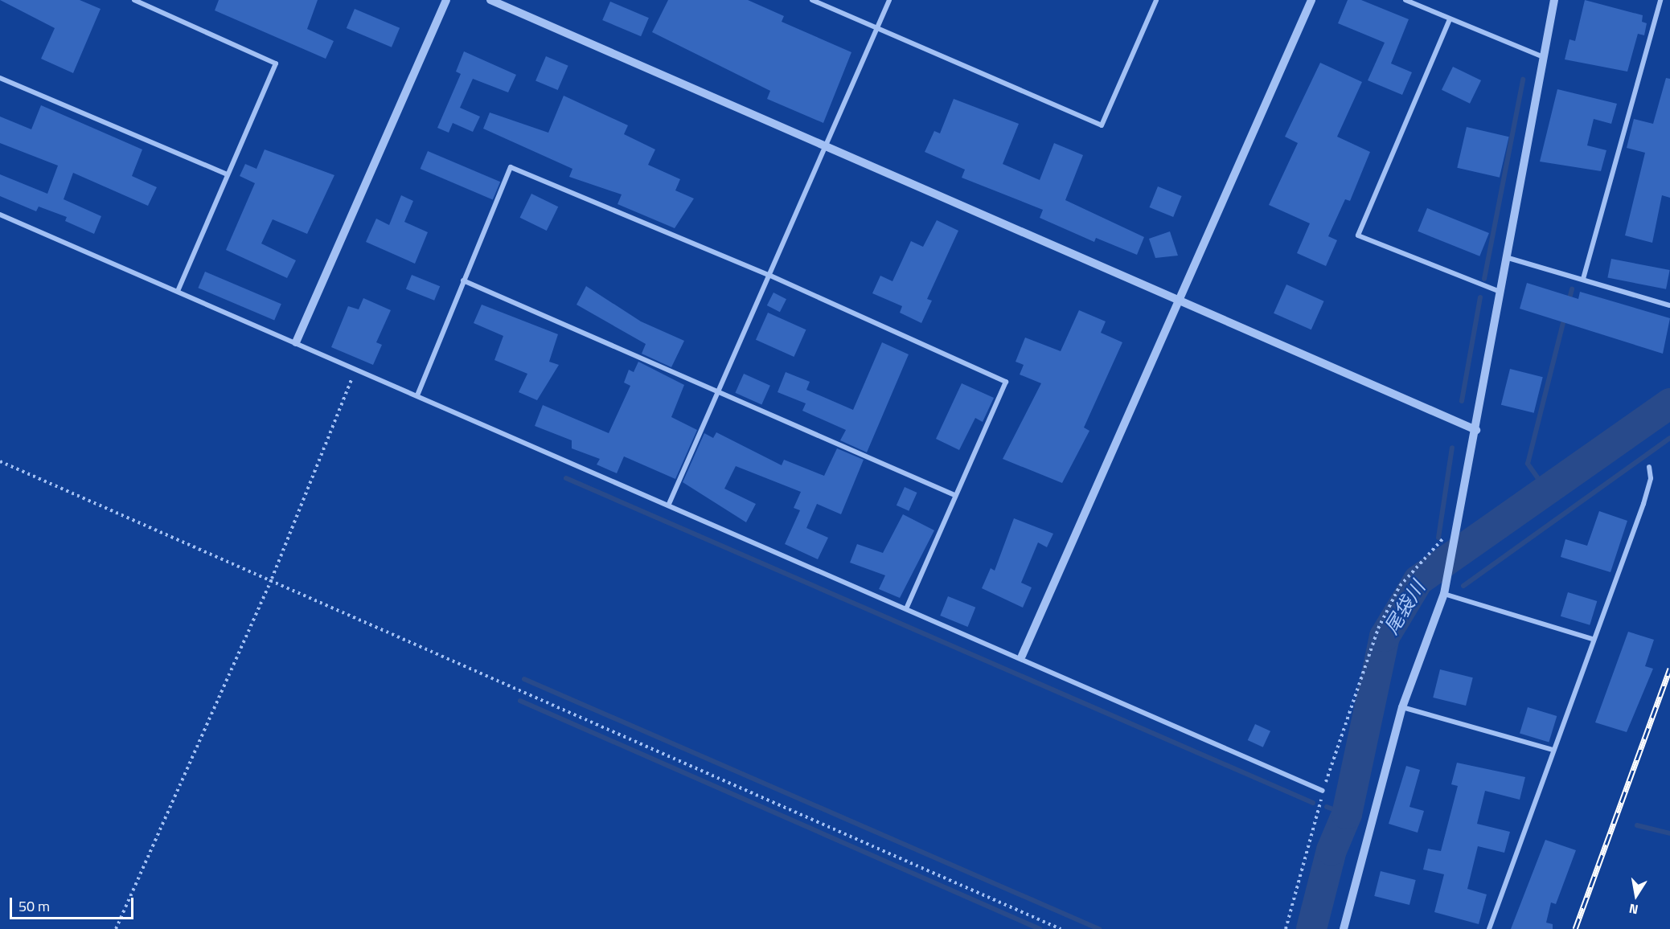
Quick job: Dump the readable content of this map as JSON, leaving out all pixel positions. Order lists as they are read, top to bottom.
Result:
{
  "water": ["尾袋川"],
  "scale_bar": "50 m",
  "north": "bottom"
}
